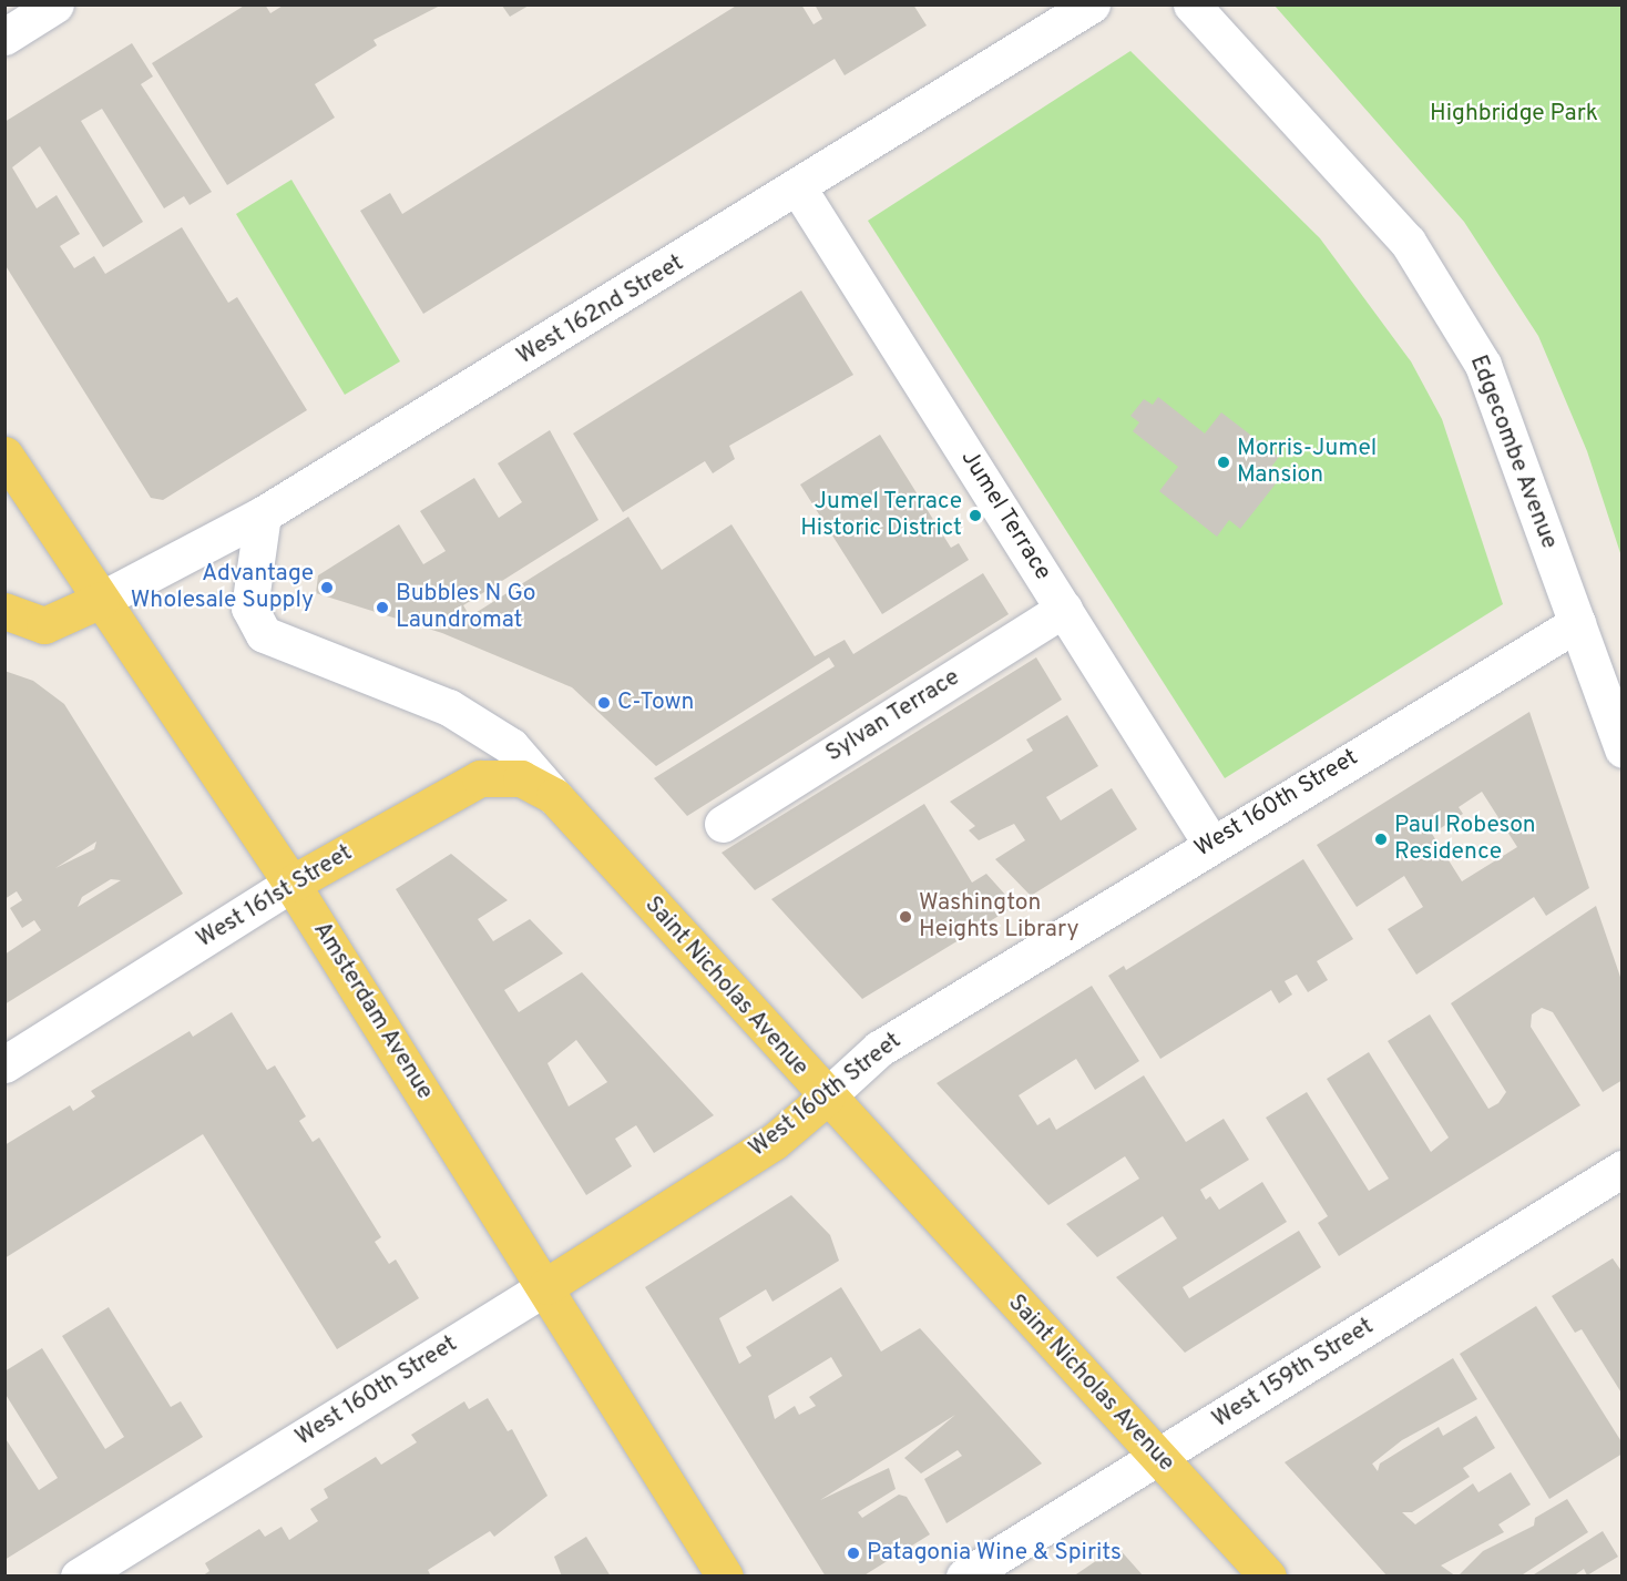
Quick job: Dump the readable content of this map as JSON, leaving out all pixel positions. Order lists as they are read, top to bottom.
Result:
{
  "streets": {
    "main road": [
      "West 160th Street",
      "West 161st Street",
      "Saint Nicholas Avenue",
      "Amsterdam Avenue"
    ],
    "street": [
      "West 162nd Street",
      "Edgecombe Avenue",
      "Jumel Terrace",
      "Sylvan Terrace",
      "West 159th Street"
    ]
  },
  "crossings": [
    ["West 162nd Street", "Jumel Terrace"],
    ["West 162nd Street", "Saint Nicholas Avenue"],
    ["West 162nd Street", "Amsterdam Avenue"],
    ["Edgecombe Avenue", "West 160th Street"],
    ["Jumel Terrace", "Sylvan Terrace"],
    ["Jumel Terrace", "West 160th Street"],
    ["West 160th Street", "Saint Nicholas Avenue"],
    ["West 160th Street", "Amsterdam Avenue"],
    ["West 161st Street", "Saint Nicholas Avenue"],
    ["West 161st Street", "Amsterdam Avenue"],
    ["Saint Nicholas Avenue", "West 159th Street"]
  ],
  "parks": ["Highbridge Park"],
  "places": [
    "Morris-Jumel Mansion",
    "Jumel Terrace Historic District",
    "Advantage Wholesale Supply",
    "Bubbles N Go Laundromat",
    "C-Town",
    "Paul Robeson Residence",
    "Washington Heights Library",
    "Patagonia Wine & Spirits"
  ]
}
